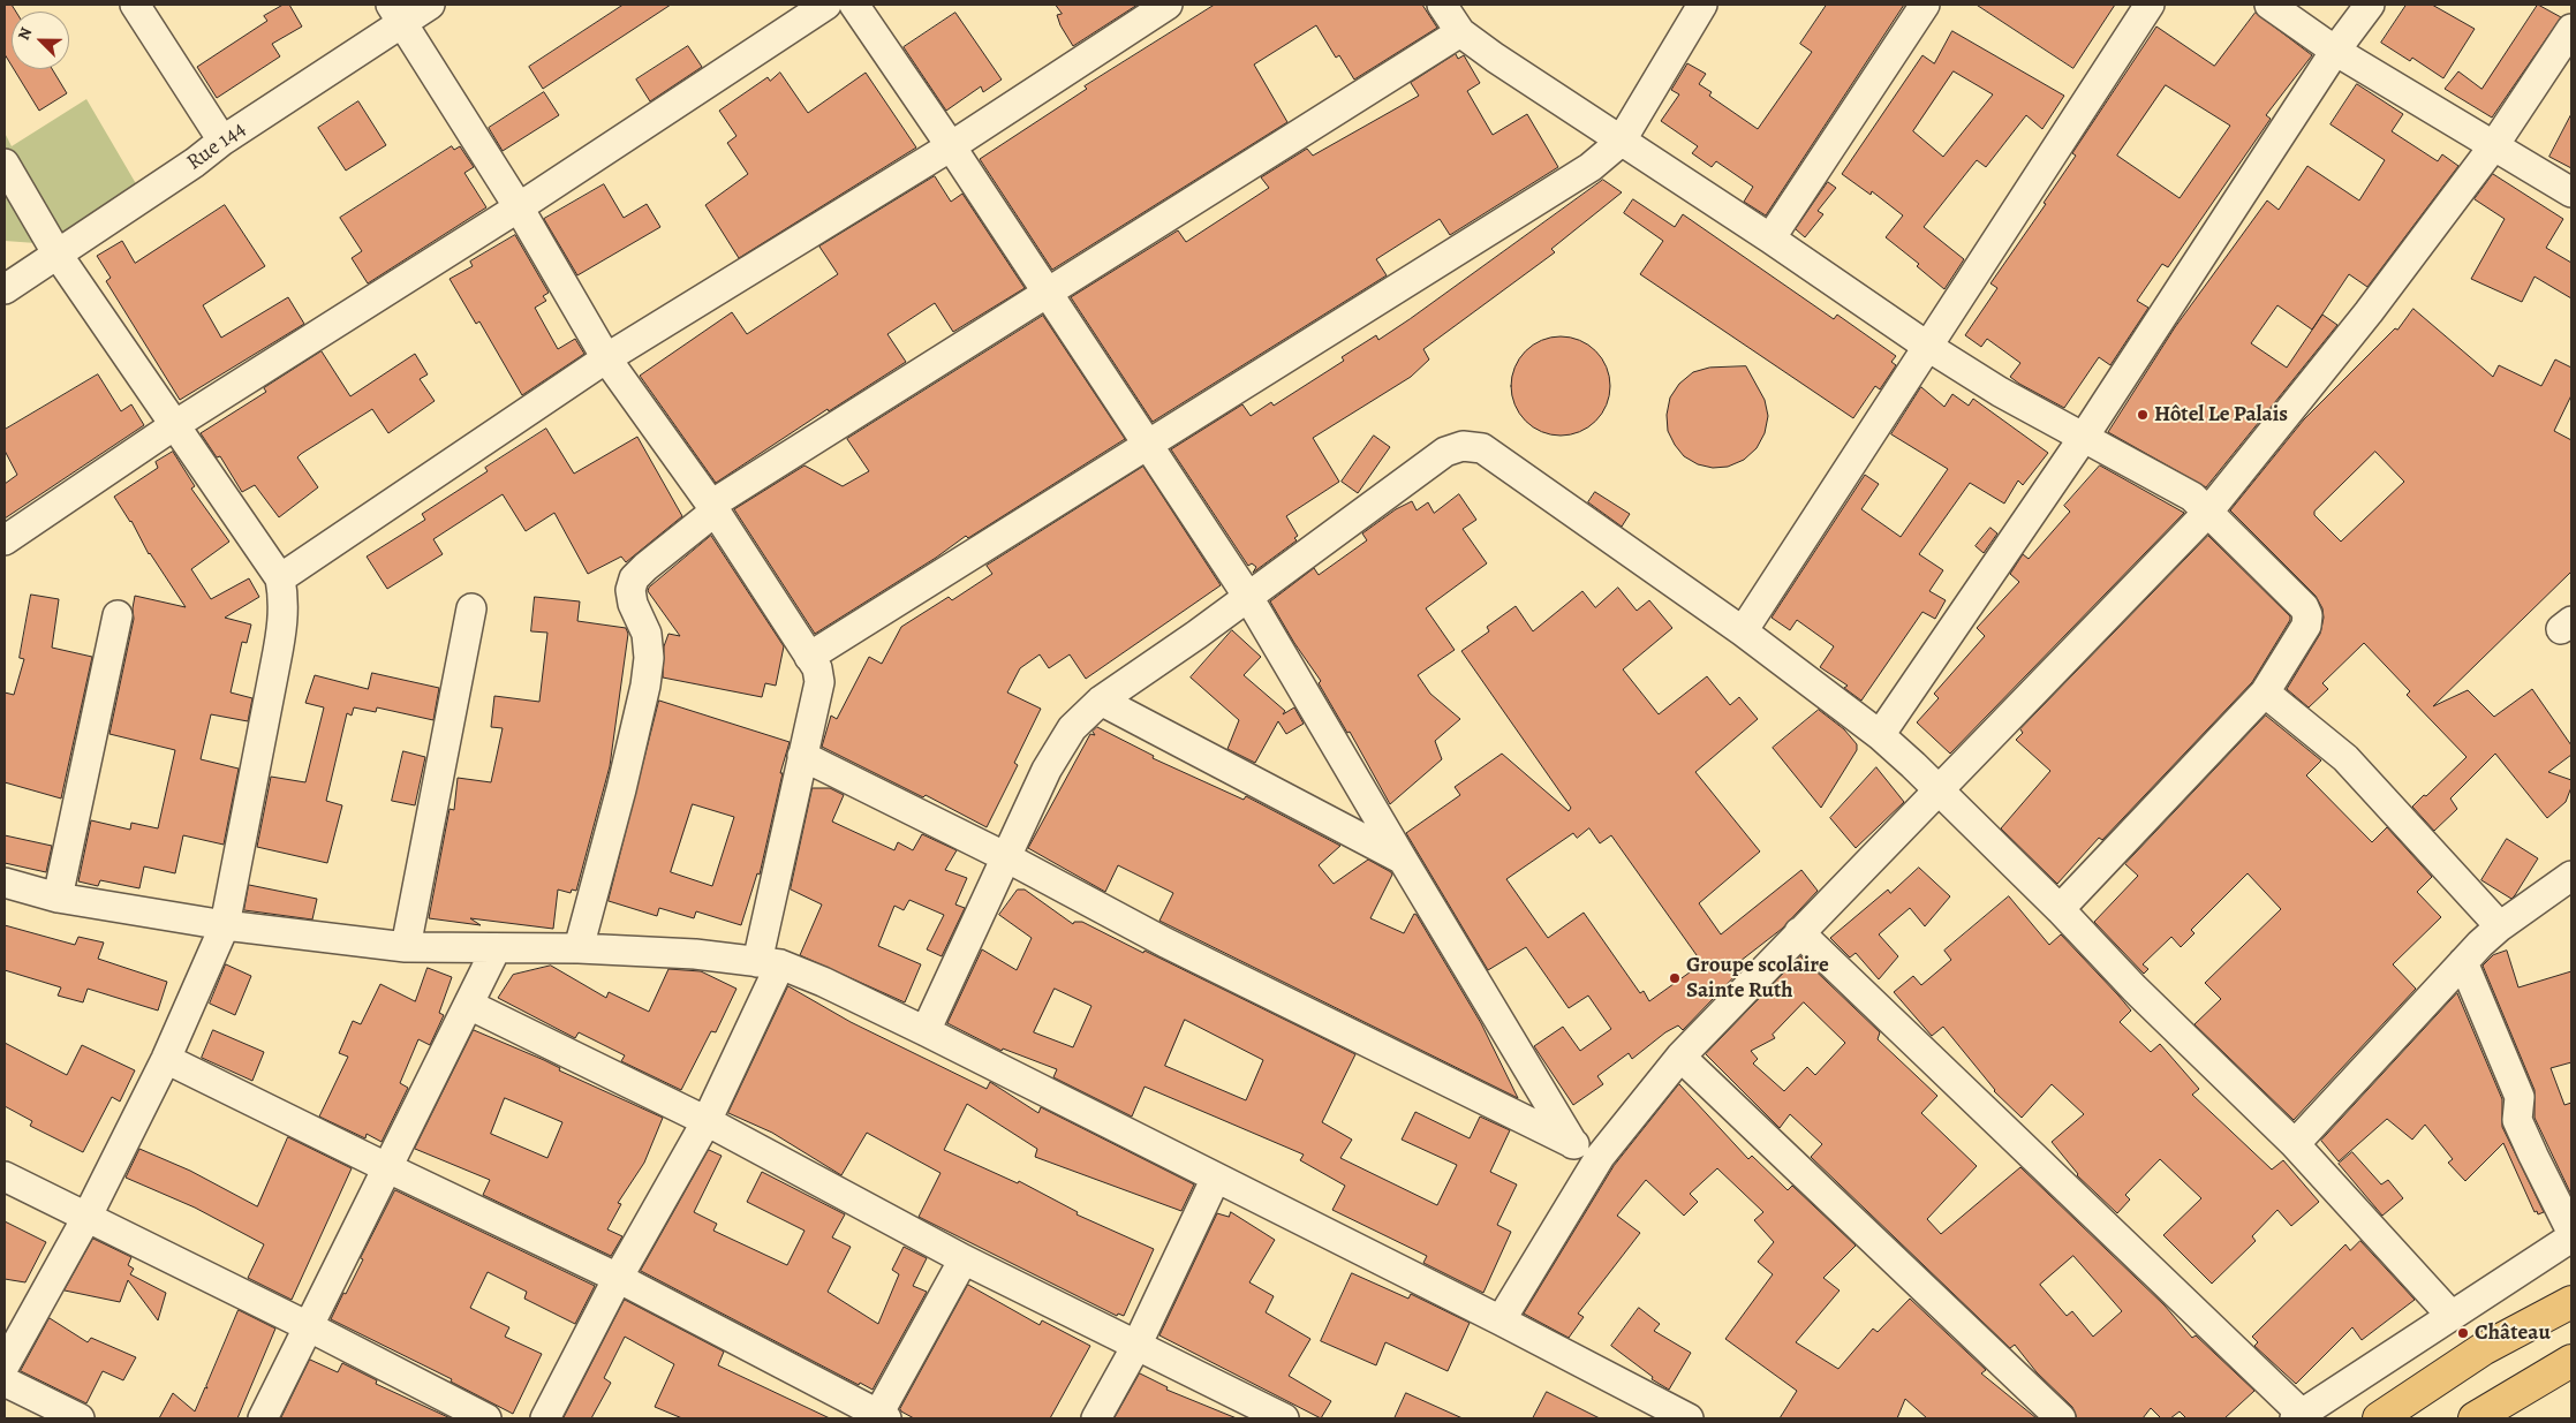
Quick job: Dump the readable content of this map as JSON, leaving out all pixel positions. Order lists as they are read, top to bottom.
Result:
{
  "streets": {
    "street": ["Rue 144"]
  },
  "places": ["Hôtel Le Palais", "Groupe scolaire Sainte Ruth", "Château"],
  "north": "top left"
}
